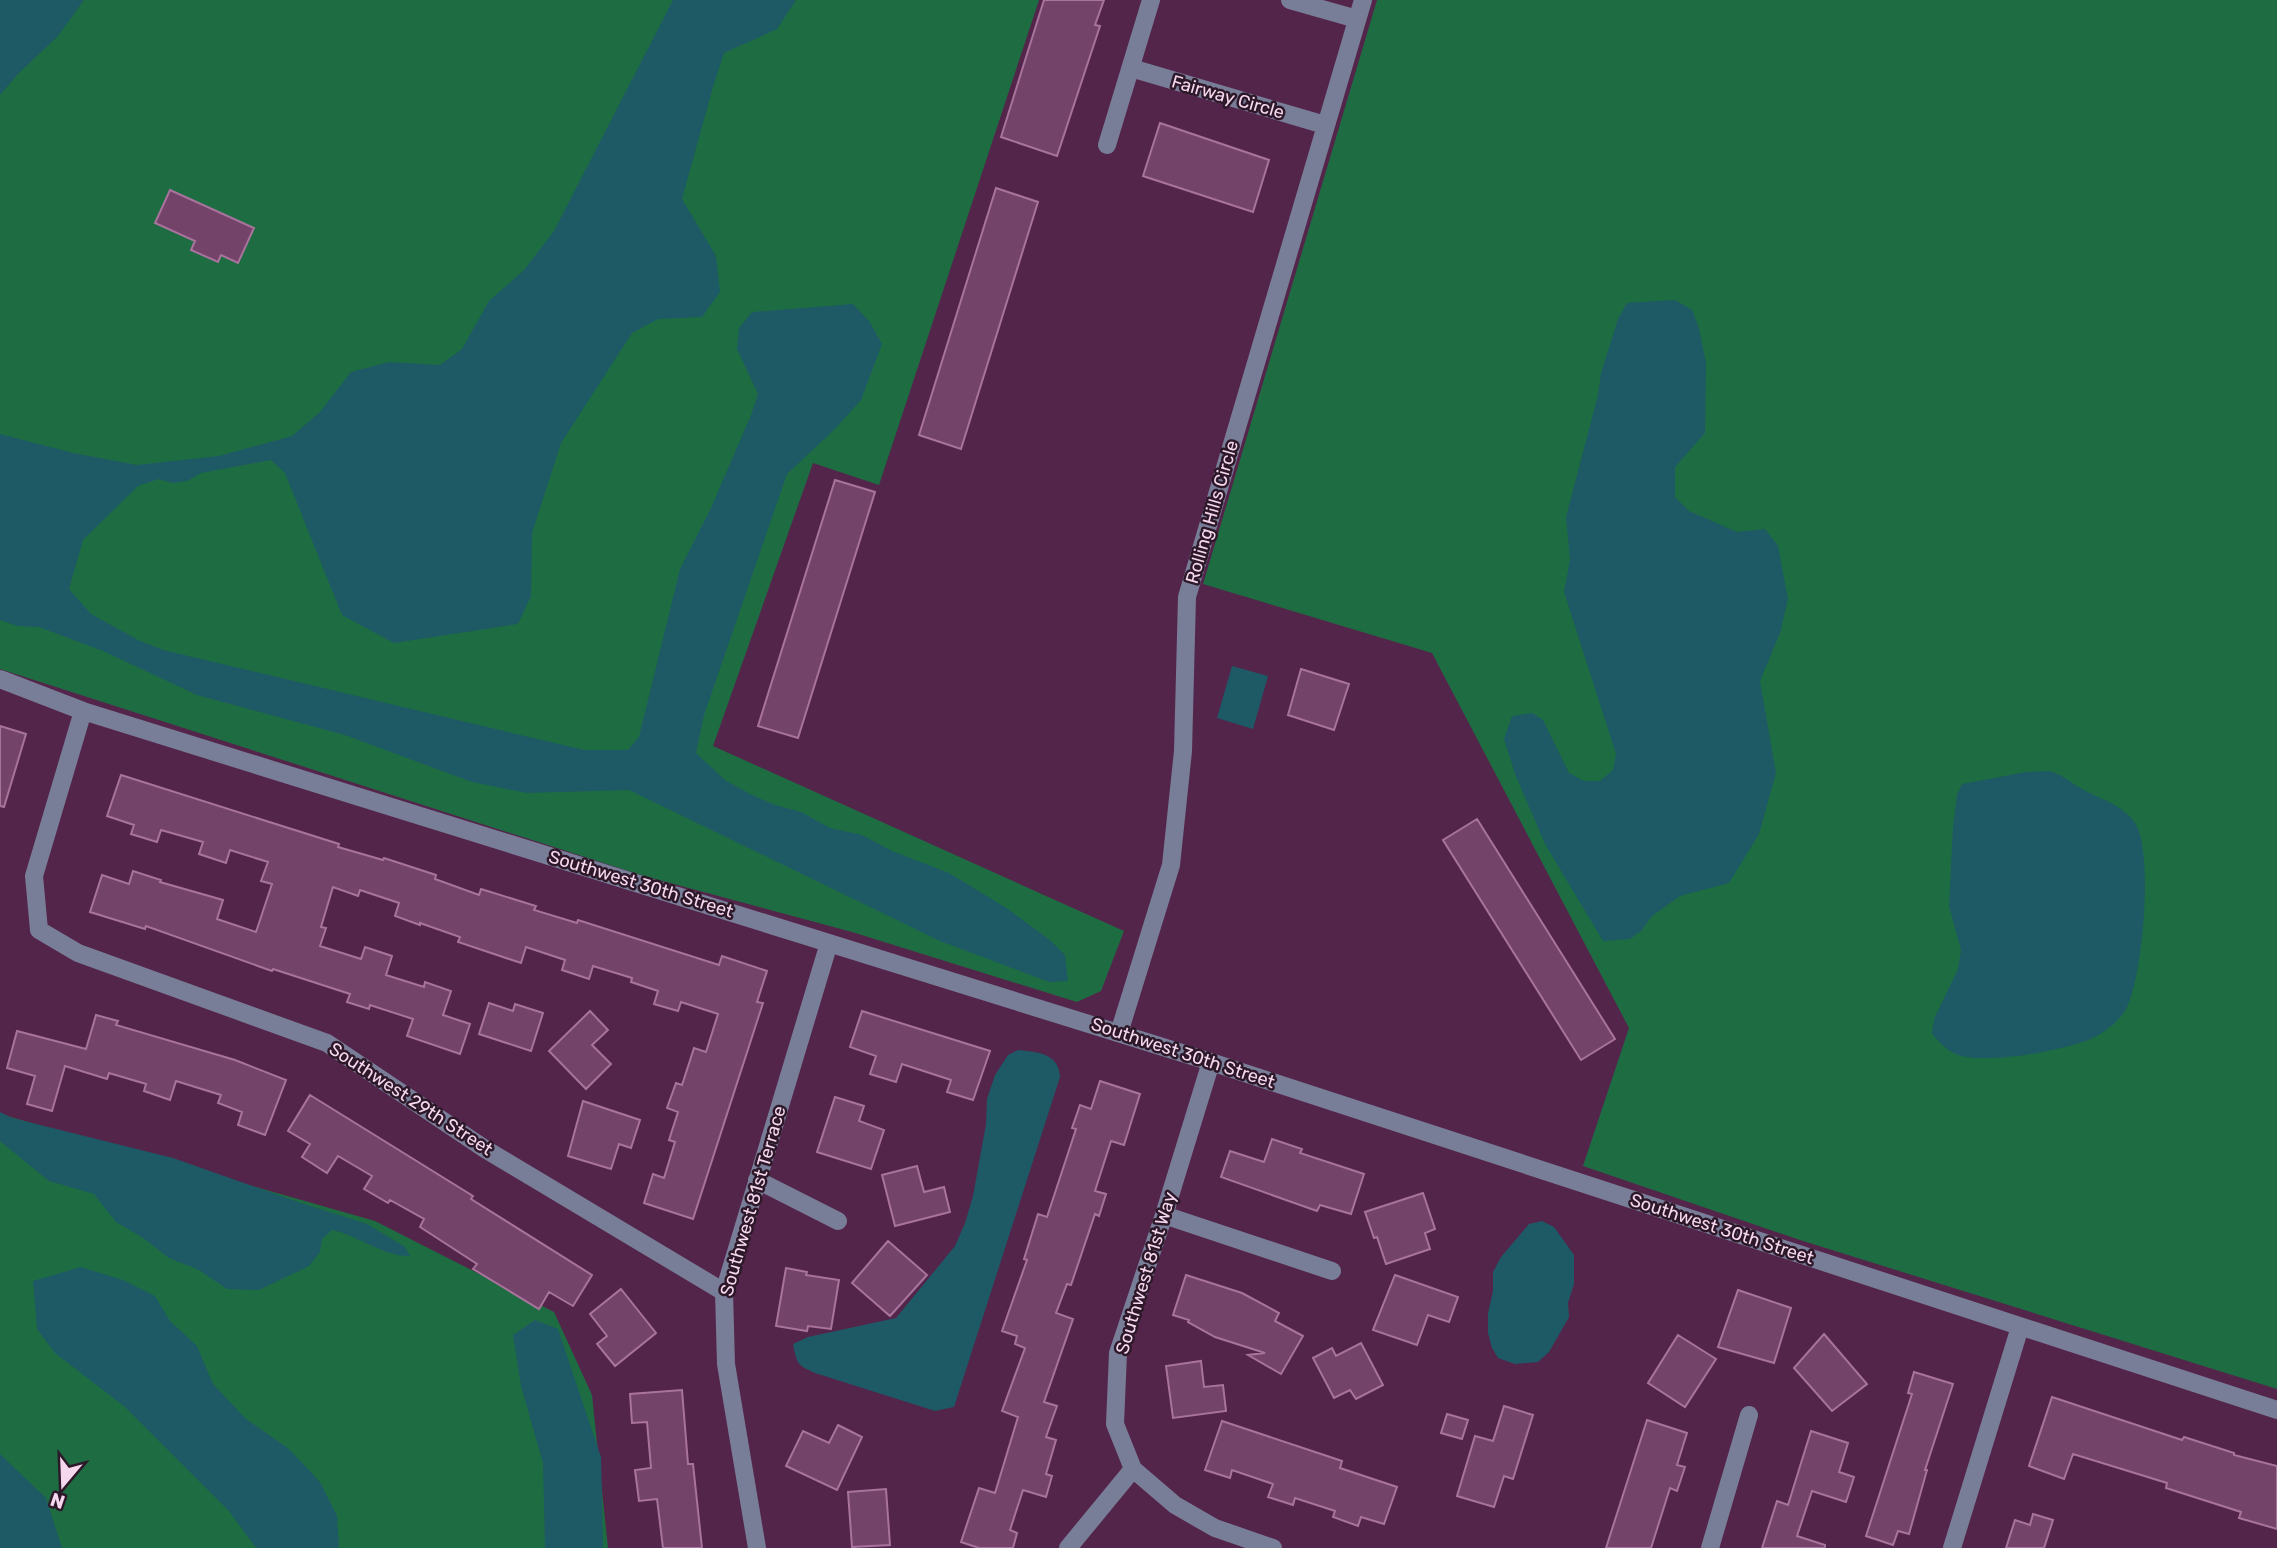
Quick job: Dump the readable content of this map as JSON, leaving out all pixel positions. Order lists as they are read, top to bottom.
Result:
{
  "streets": {
    "street": [
      "Fairway Circle",
      "Rolling Hills Circle",
      "Southwest 30th Street",
      "Southwest 29th Street",
      "Southwest 81st Terrace",
      "Southwest 81st Way"
    ]
  },
  "crossings": [
    ["Fairway Circle", "Rolling Hills Circle"],
    ["Rolling Hills Circle", "Southwest 30th Street"],
    ["Southwest 30th Street", "Southwest 29th Street"],
    ["Southwest 30th Street", "Southwest 81st Terrace"],
    ["Southwest 30th Street", "Southwest 81st Way"],
    ["Southwest 29th Street", "Southwest 81st Terrace"]
  ],
  "north": "bottom"
}
